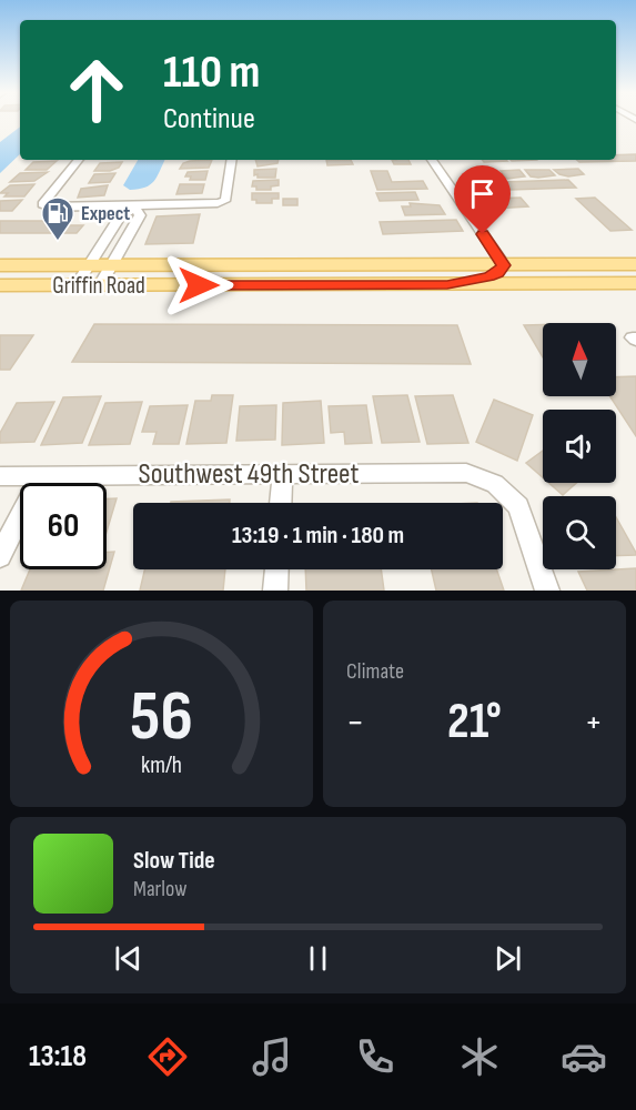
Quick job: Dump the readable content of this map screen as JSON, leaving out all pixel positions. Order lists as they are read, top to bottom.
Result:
{
  "streets": {
    "main road": ["Griffin Road"],
    "street": ["Southwest 49th Street"]
  },
  "places": {
    "fuel station": ["Expect"]
  },
  "north": "top",
  "page": {
    "turn": ["110 m", "Continue"],
    "limit": "60",
    "trip": "13:19 · 1 min · 180 m",
    "tile": "Climate",
    "heat": ["−", "21°", "+"],
    "song": ["Slow Tide", "Marlow"],
    "tabs": "13:18",
    "gauge": ["56", "km/h"]
  }
}
